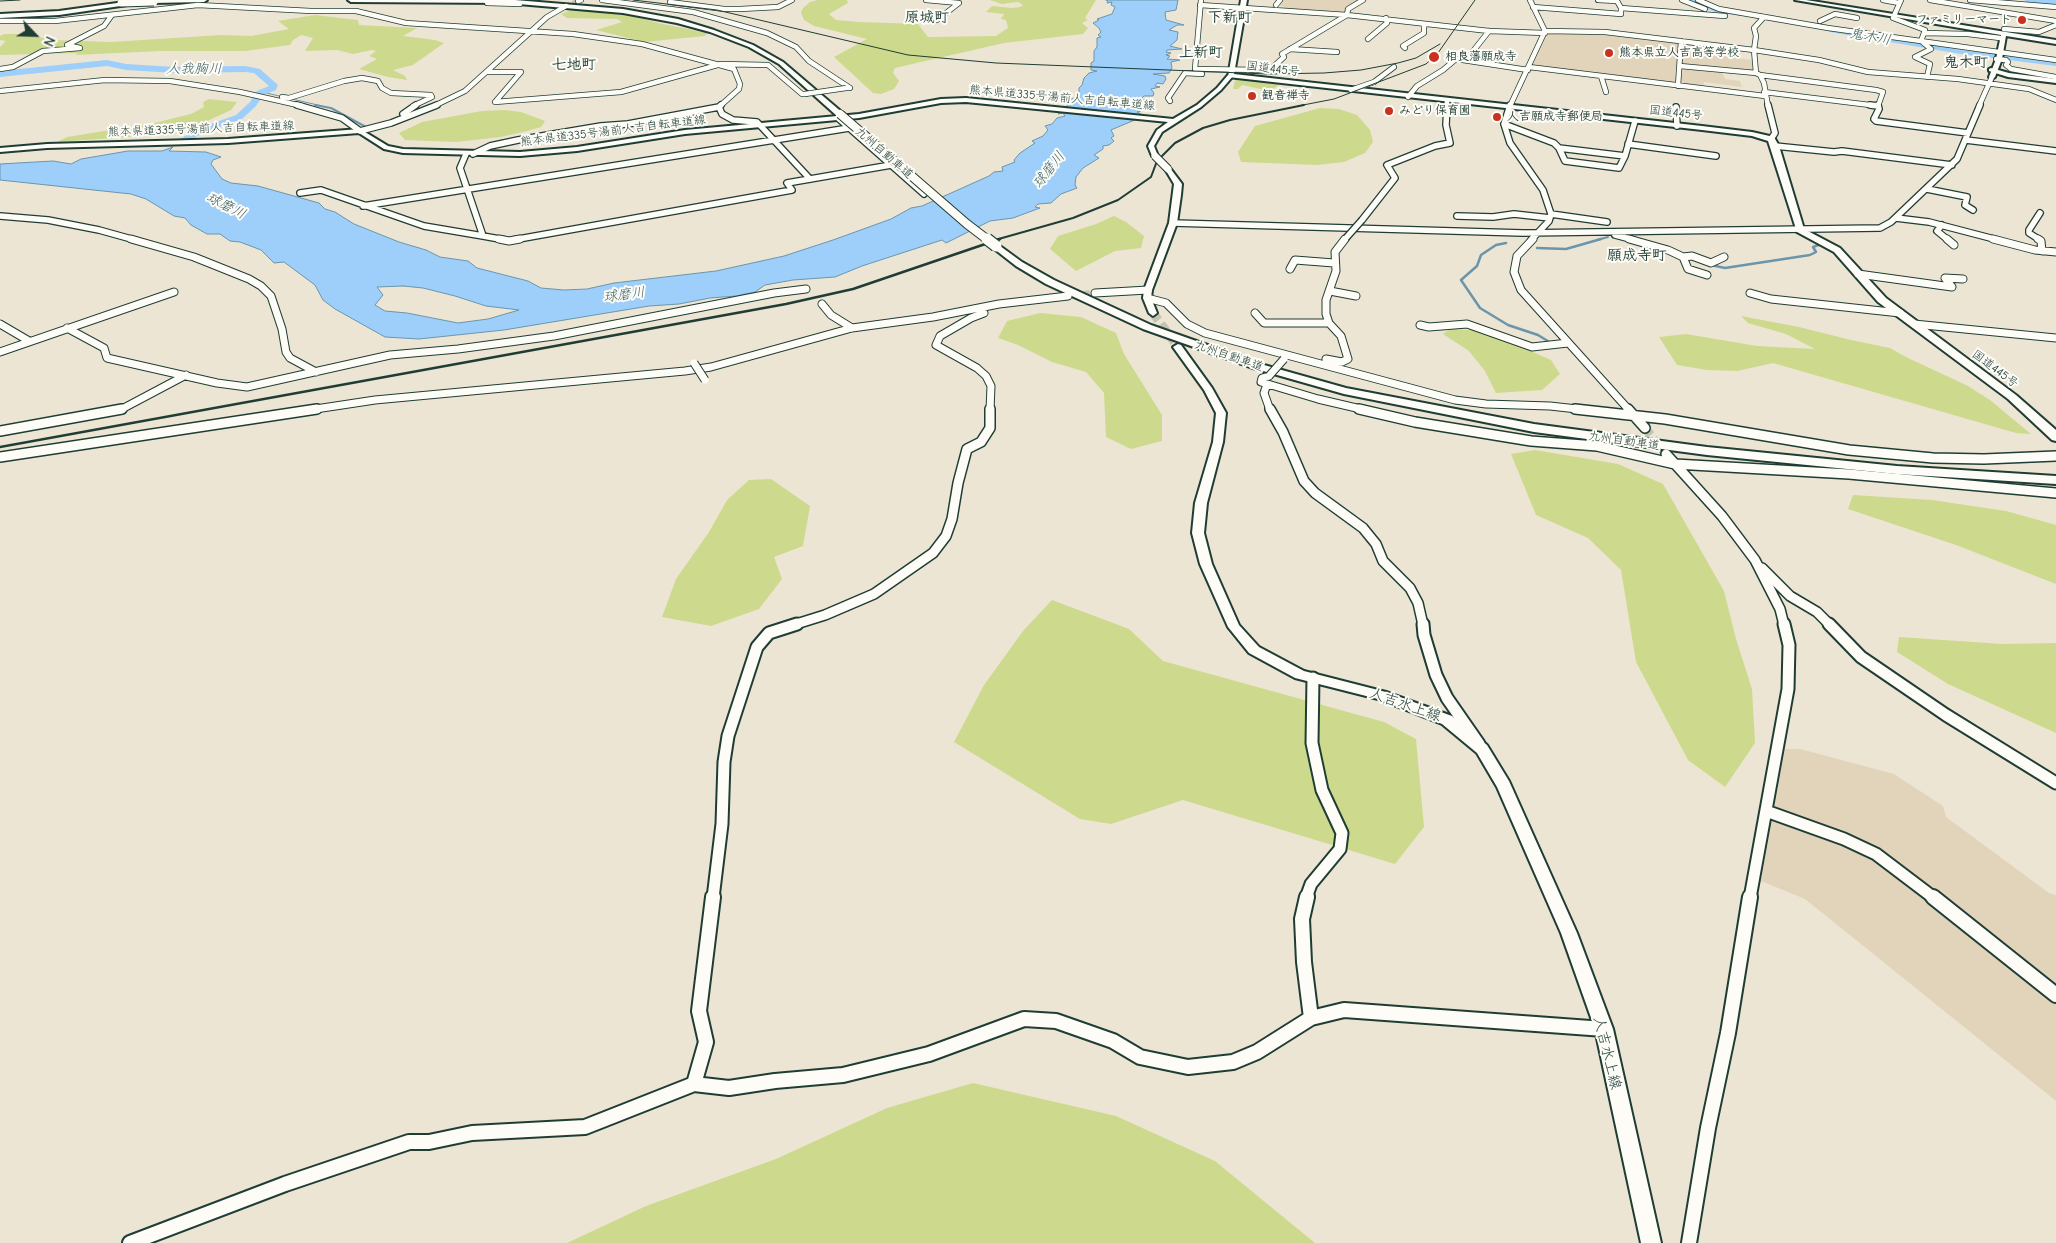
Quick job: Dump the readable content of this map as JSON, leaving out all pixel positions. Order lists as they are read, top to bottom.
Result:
{
  "streets": {
    "highway": ["国道445号", "九州自動車道"],
    "main road": ["熊本県道335号湯前人吉自転車道線", "人吉水上線"]
  },
  "crossings": [
    ["熊本県道335号湯前人吉自転車道線", "九州自動車道"]
  ],
  "districts": [
    "原城町",
    "下新町",
    "上新町",
    "鬼木町",
    "七地町",
    "願成寺町"
  ],
  "water": ["鬼木川", "人我胸川", "球磨川"],
  "places": [
    "ファミリーマート",
    "熊本県立人吉高等学校",
    "相良藩願成寺",
    "観音禅寺",
    "みどり保育園",
    "人吉願成寺郵便局"
  ],
  "north": "bottom right"
}
